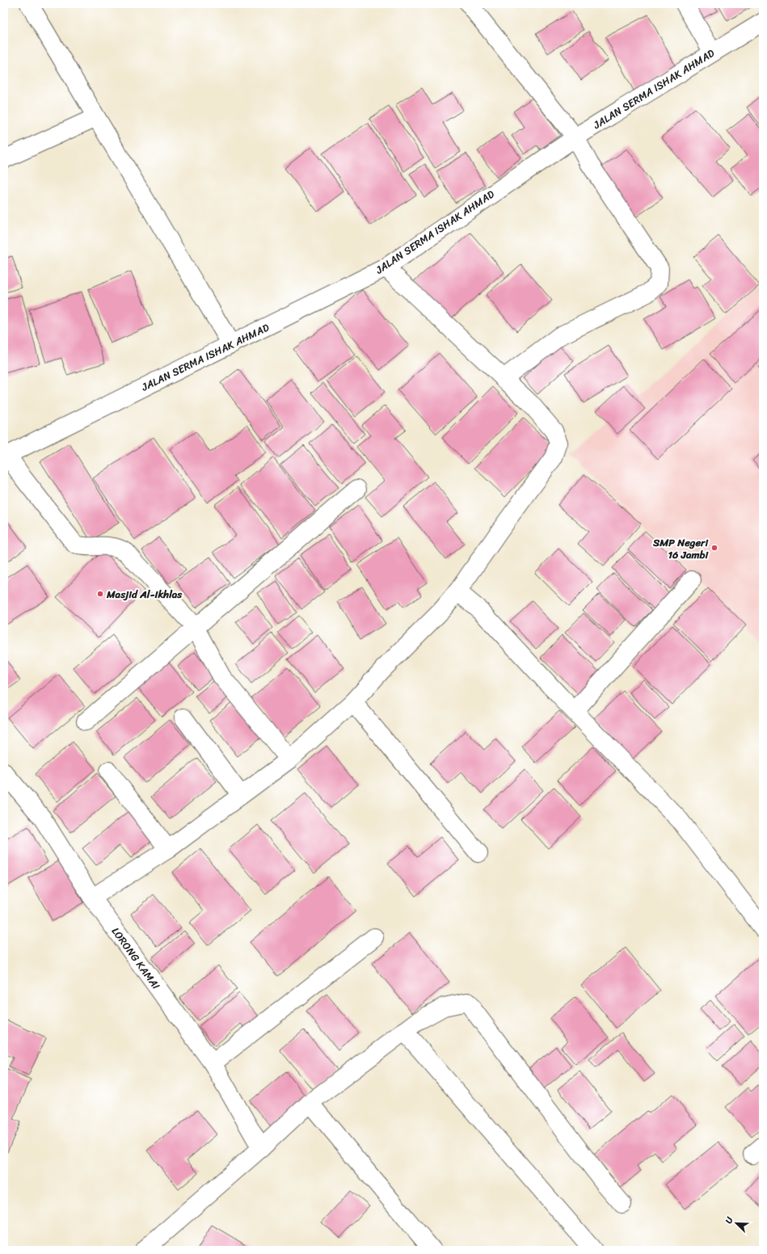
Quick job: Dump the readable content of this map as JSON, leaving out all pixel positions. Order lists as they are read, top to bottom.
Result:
{
  "streets": {
    "street": ["JALAN SERMA ISHAK AHMAD", "LORONG KAMAI"]
  },
  "places": ["SMP Negeri 16 Jambi", "Masjid Al-Ikhlas"],
  "north": "top left"
}
